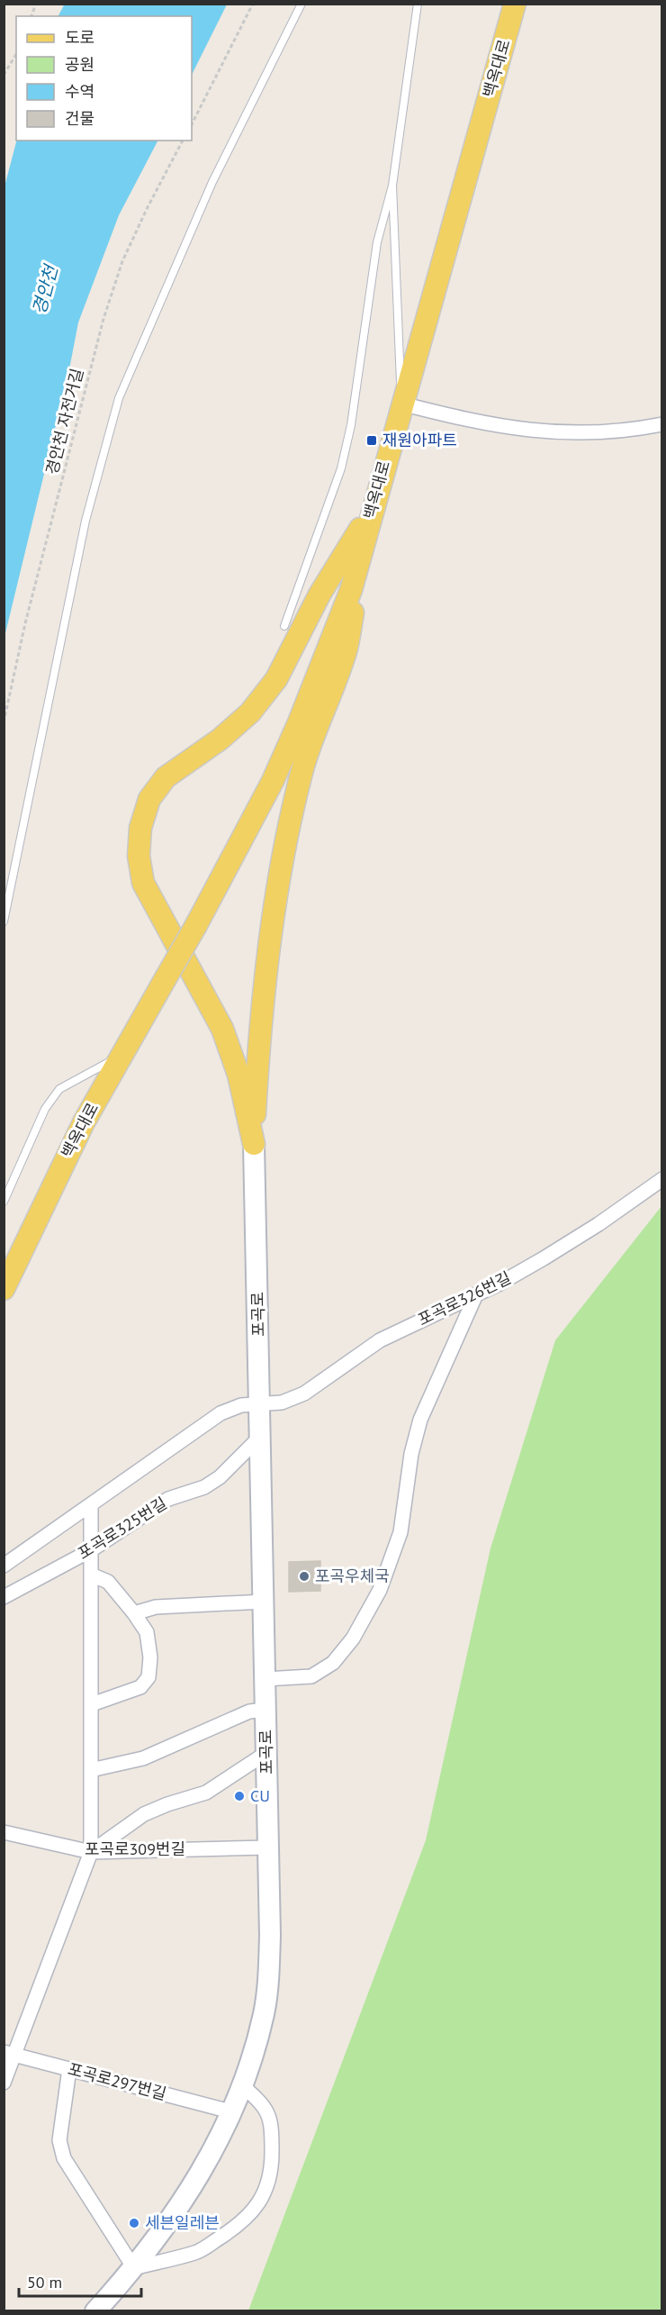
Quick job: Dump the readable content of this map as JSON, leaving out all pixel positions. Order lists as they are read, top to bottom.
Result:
{
  "streets": {
    "main road": ["백옥대로"],
    "street": [
      "포곡로326번길",
      "포곡로",
      "포곡로325번길",
      "포곡로309번길",
      "포곡로297번길"
    ],
    "path": ["경안천 자전거길"]
  },
  "crossings": [
    ["포곡로326번길", "포곡로"],
    ["포곡로", "포곡로325번길"],
    ["포곡로", "포곡로309번길"],
    ["포곡로", "포곡로297번길"]
  ],
  "water": ["경안천"],
  "places": {
    "transit": ["재원아파트"],
    "other": ["포곡우체국", "CU", "세븐일레븐"]
  },
  "legend": [
    "도로",
    "공원",
    "수역",
    "건물"
  ],
  "scale_bar": "50 m"
}
